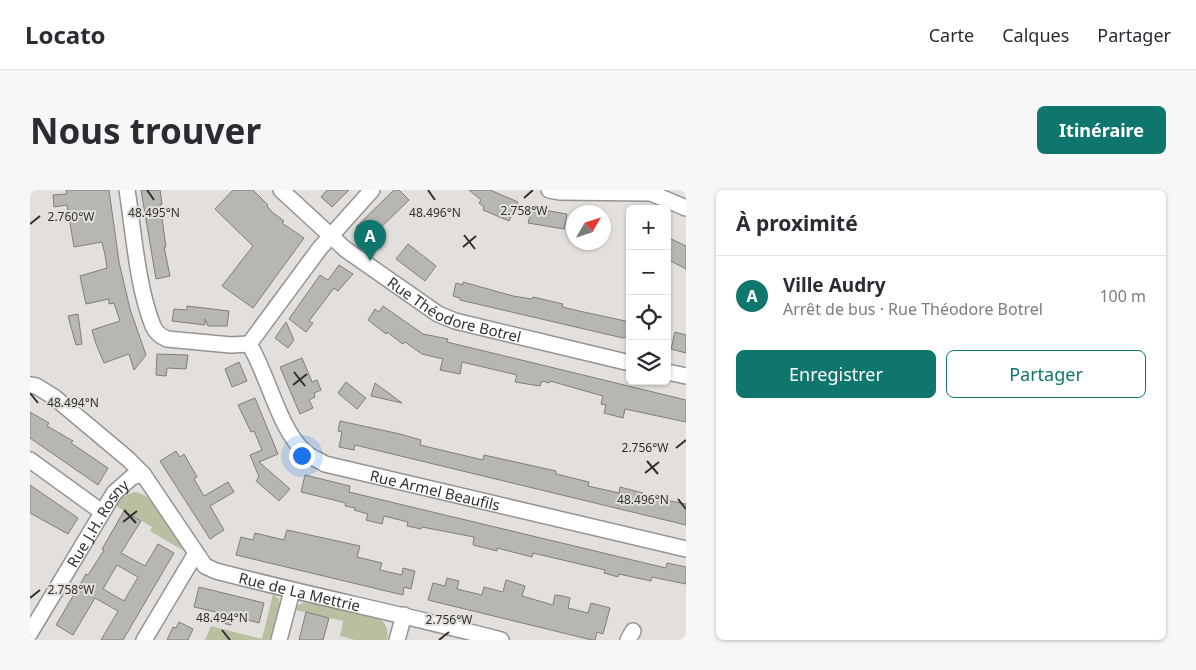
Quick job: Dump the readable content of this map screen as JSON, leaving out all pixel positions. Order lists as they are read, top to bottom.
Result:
{
  "streets": {
    "street": [
      "Rue Théodore Botrel",
      "Rue Armel Beaufils",
      "Rue J.H. Rosny",
      "Rue de La Mettrie"
    ]
  },
  "crossings": [
    ["Rue J.H. Rosny", "Rue de La Mettrie"]
  ],
  "north": "top right",
  "page": {
    "header": "Locato",
    "nav": ["Carte", "Calques", "Partager"],
    "buttons": [
      "Itinéraire",
      ["Enregistrer", "Partager"]
    ],
    "title": "Nous trouver",
    "heading": "À proximité",
    "map_buttons": ["+", "−"],
    "pins": "A",
    "list": [
      {
        "mark": "A",
        "name": "Ville Audry",
        "note": "Arrêt de bus · Rue Théodore Botrel",
        "value": "100 m"
      }
    ]
  },
  "coordinates": [
    "2.758°W",
    "48.495°N",
    "48.496°N",
    "2.760°W",
    "48.494°N",
    "2.756°W"
  ]
}
